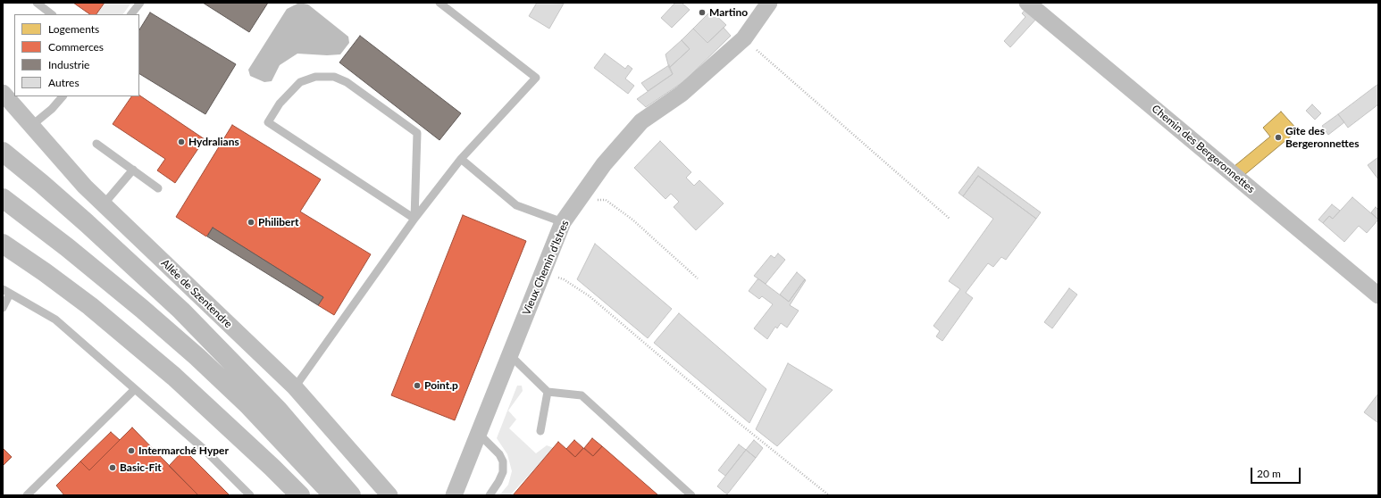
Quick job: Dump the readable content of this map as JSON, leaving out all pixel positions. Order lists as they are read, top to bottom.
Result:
{
  "streets": {
    "street": ["Chemin des Bergeronnettes", "Vieux Chemin d'Istres", "Allée de Szentendre"]
  },
  "places": [
    "Martino",
    "Gîte des Bergeronnettes",
    "Hydralians",
    "Philibert",
    "Point.p",
    "Intermarché Hyper",
    "Basic-Fit"
  ],
  "legend": [
    "Logements",
    "Commerces",
    "Industrie",
    "Autres"
  ],
  "scale_bar": "20 m"
}
